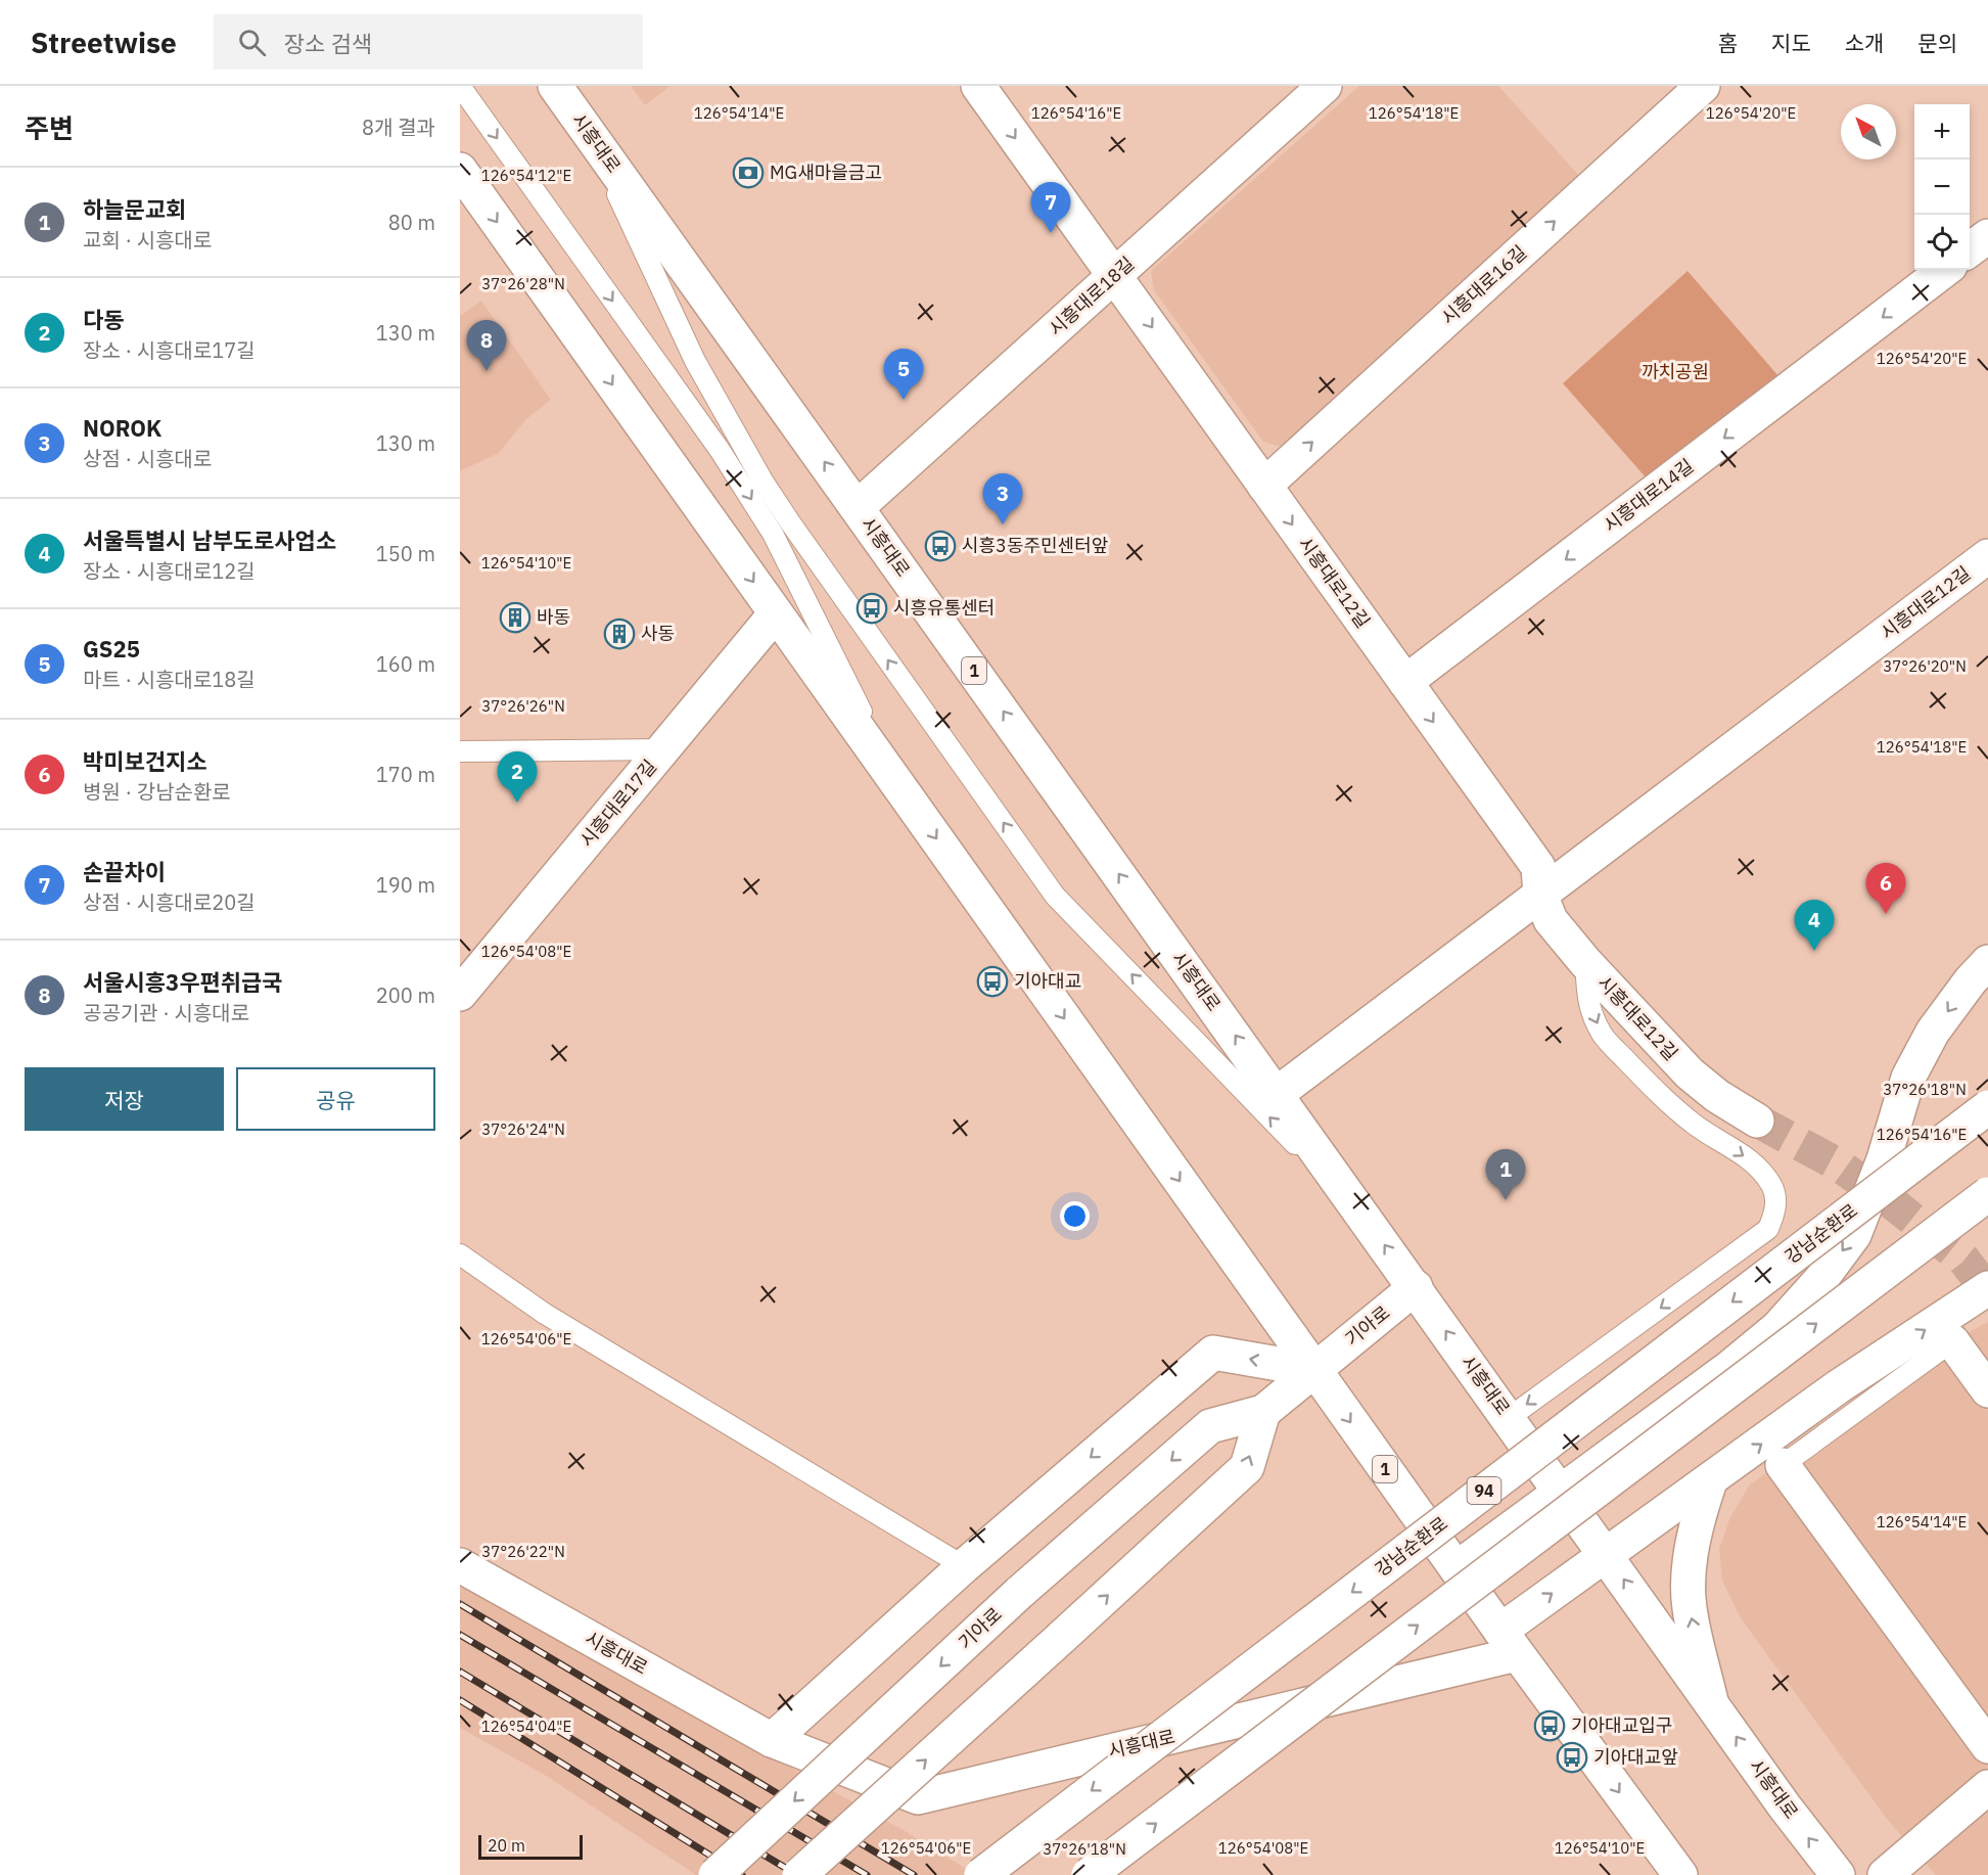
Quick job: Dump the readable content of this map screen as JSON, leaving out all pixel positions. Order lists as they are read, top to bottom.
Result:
{
  "streets": {
    "main road": [
      "시흥대로",
      "시흥대로16길",
      "시흥대로18길",
      "시흥대로14길",
      "시흥대로12길",
      "1",
      "시흥대로17길",
      "강남순환로",
      "기아로",
      "94"
    ]
  },
  "crossings": [
    ["시흥대로", "시흥대로18길"],
    ["시흥대로", "시흥대로12길"],
    ["시흥대로", "1"],
    ["시흥대로", "기아로"],
    ["시흥대로16길", "시흥대로12길"],
    ["시흥대로18길", "시흥대로12길"],
    ["시흥대로14길", "시흥대로12길"],
    ["1", "시흥대로17길"],
    ["1", "기아로"]
  ],
  "one_way": ["시흥대로16길", "시흥대로14길", "시흥대로12길"],
  "parks": ["까치공원"],
  "places": {
    "bank": ["MG새마을금고"],
    "bus stop": [
      "시흥3동주민센터앞",
      "시흥유통센터",
      "기아대교",
      "기아대교입구",
      "기아대교앞"
    ],
    "building": ["바동", "사동"]
  },
  "scale_bar": "20 m",
  "north": "top left",
  "page": {
    "header": "Streetwise",
    "search": "장소 검색",
    "nav": [
      "홈",
      "지도",
      "소개",
      "문의"
    ],
    "heading": ["주변", "8개 결과"],
    "map_buttons": ["+", "−"],
    "list": [
      {
        "mark": "1",
        "name": "하늘문교회",
        "note": "교회 · 시흥대로",
        "value": "80 m"
      },
      {
        "mark": "2",
        "name": "다동",
        "note": "장소 · 시흥대로17길",
        "value": "130 m"
      },
      {
        "mark": "3",
        "name": "NOROK",
        "note": "상점 · 시흥대로",
        "value": "130 m"
      },
      {
        "mark": "4",
        "name": "서울특별시 남부도로사업소",
        "note": "장소 · 시흥대로12길",
        "value": "150 m"
      },
      {
        "mark": "5",
        "name": "GS25",
        "note": "마트 · 시흥대로18길",
        "value": "160 m"
      },
      {
        "mark": "6",
        "name": "박미보건지소",
        "note": "병원 · 강남순환로",
        "value": "170 m"
      },
      {
        "mark": "7",
        "name": "손끝차이",
        "note": "상점 · 시흥대로20길",
        "value": "190 m"
      },
      {
        "mark": "8",
        "name": "서울시흥3우편취급국",
        "note": "공공기관 · 시흥대로",
        "value": "200 m"
      }
    ],
    "pins": [
      "7",
      "8",
      "5",
      "3",
      "2",
      "6",
      "4",
      "1"
    ],
    "buttons": ["저장", "공유"],
    "scale": "20 m"
  },
  "coordinates": [
    "126°54'14\"E",
    "126°54'16\"E",
    "126°54'18\"E",
    "126°54'20\"E",
    "126°54'12\"E",
    "37°26'28\"N",
    "126°54'10\"E",
    "37°26'20\"N",
    "37°26'26\"N",
    "126°54'08\"E",
    "37°26'18\"N",
    "37°26'24\"N",
    "126°54'06\"E",
    "37°26'22\"N",
    "126°54'04\"E"
  ]
}
